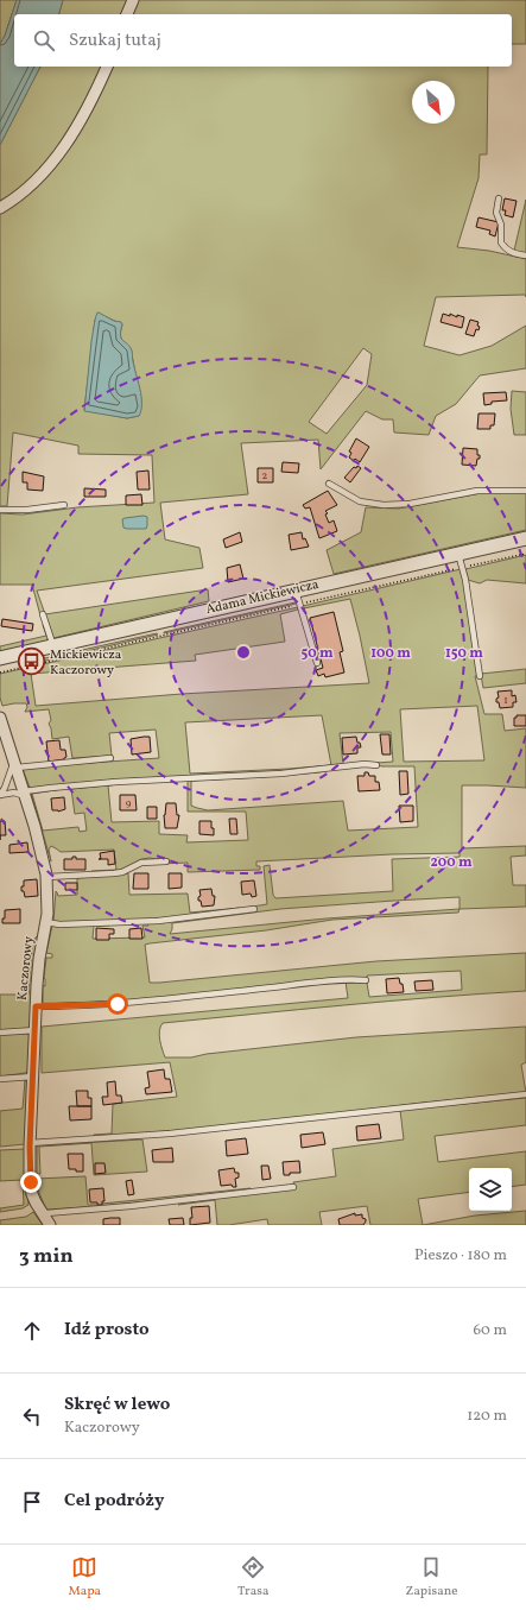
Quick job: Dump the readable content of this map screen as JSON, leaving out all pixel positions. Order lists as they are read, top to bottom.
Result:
{
  "streets": {
    "street": ["Adama Mickiewicza", "Kaczorowy"]
  },
  "places": {
    "bus stop": ["Mickiewicza Kaczorowy"]
  },
  "house_numbers": ["2", "1", "9"],
  "north": "bottom right",
  "page": {
    "search": "Szukaj tutaj",
    "heading": ["3 min", "Pieszo · 180 m"],
    "list": [
      ["Idź prosto", "60 m"],
      ["Skręć w lewo", "Kaczorowy", "120 m"],
      "Cel podróży"
    ],
    "nav": ["Mapa", "Trasa", "Zapisane"]
  },
  "rings": [
    "50 m",
    "100 m",
    "150 m",
    "200 m"
  ]
}
